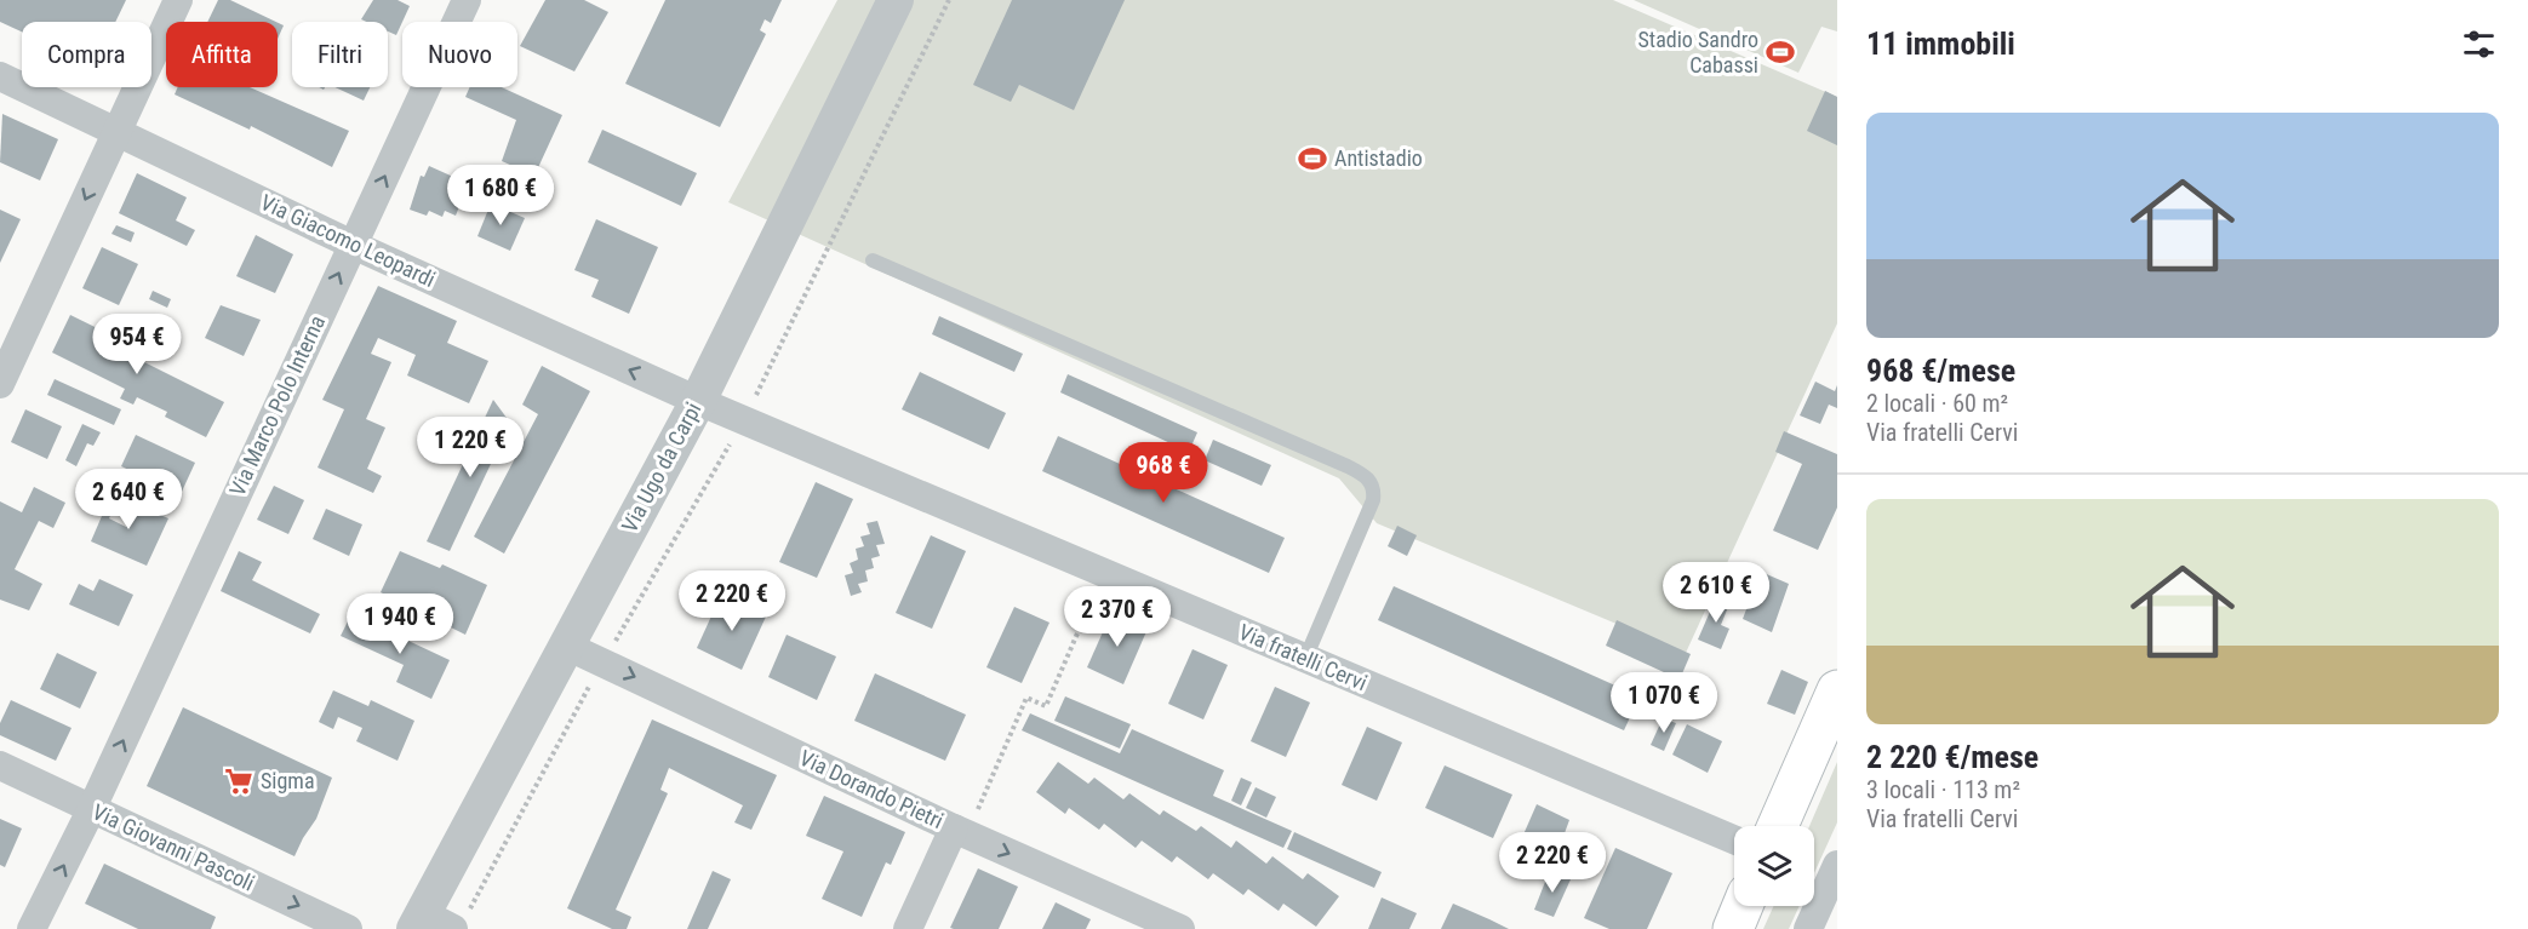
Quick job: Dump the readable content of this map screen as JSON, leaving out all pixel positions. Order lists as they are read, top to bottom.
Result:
{
  "streets": {
    "street": [
      "Via Giacomo Leopardi",
      "Via Marco Polo Interna",
      "Via Ugo da Carpi",
      "Via fratelli Cervi",
      "Via Dorando Pietri",
      "Via Giovanni Pascoli"
    ]
  },
  "crossings": [
    ["Via Giacomo Leopardi", "Via Marco Polo Interna"],
    ["Via Giacomo Leopardi", "Via Ugo da Carpi"],
    ["Via Giacomo Leopardi", "Via fratelli Cervi"],
    ["Via Marco Polo Interna", "Via Giovanni Pascoli"],
    ["Via Ugo da Carpi", "Via fratelli Cervi"],
    ["Via Ugo da Carpi", "Via Dorando Pietri"]
  ],
  "one_way": [
    "Via Giacomo Leopardi",
    "Via Marco Polo Interna",
    "Via Dorando Pietri",
    "Via Giovanni Pascoli"
  ],
  "places": {
    "sports": ["Stadio Sandro Cabassi", "Antistadio"],
    "supermarket": ["Sigma"]
  },
  "page": {
    "heading": "11 immobili",
    "chip": [
      "Compra",
      "Affitta",
      "Filtri",
      "Nuovo"
    ],
    "list": [
      {
        "name": "968 €/mese",
        "note": "2 locali · 60 m² · Via fratelli Cervi"
      },
      {
        "name": "2 220 €/mese",
        "note": "3 locali · 113 m² · Via fratelli Cervi"
      }
    ],
    "price": [
      "1 680 €",
      "954 €",
      "1 220 €",
      "968 €",
      "2 640 €",
      "2 610 €",
      "2 220 €",
      "2 370 €",
      "1 940 €",
      "1 070 €",
      "2 220 €"
    ]
  }
}
